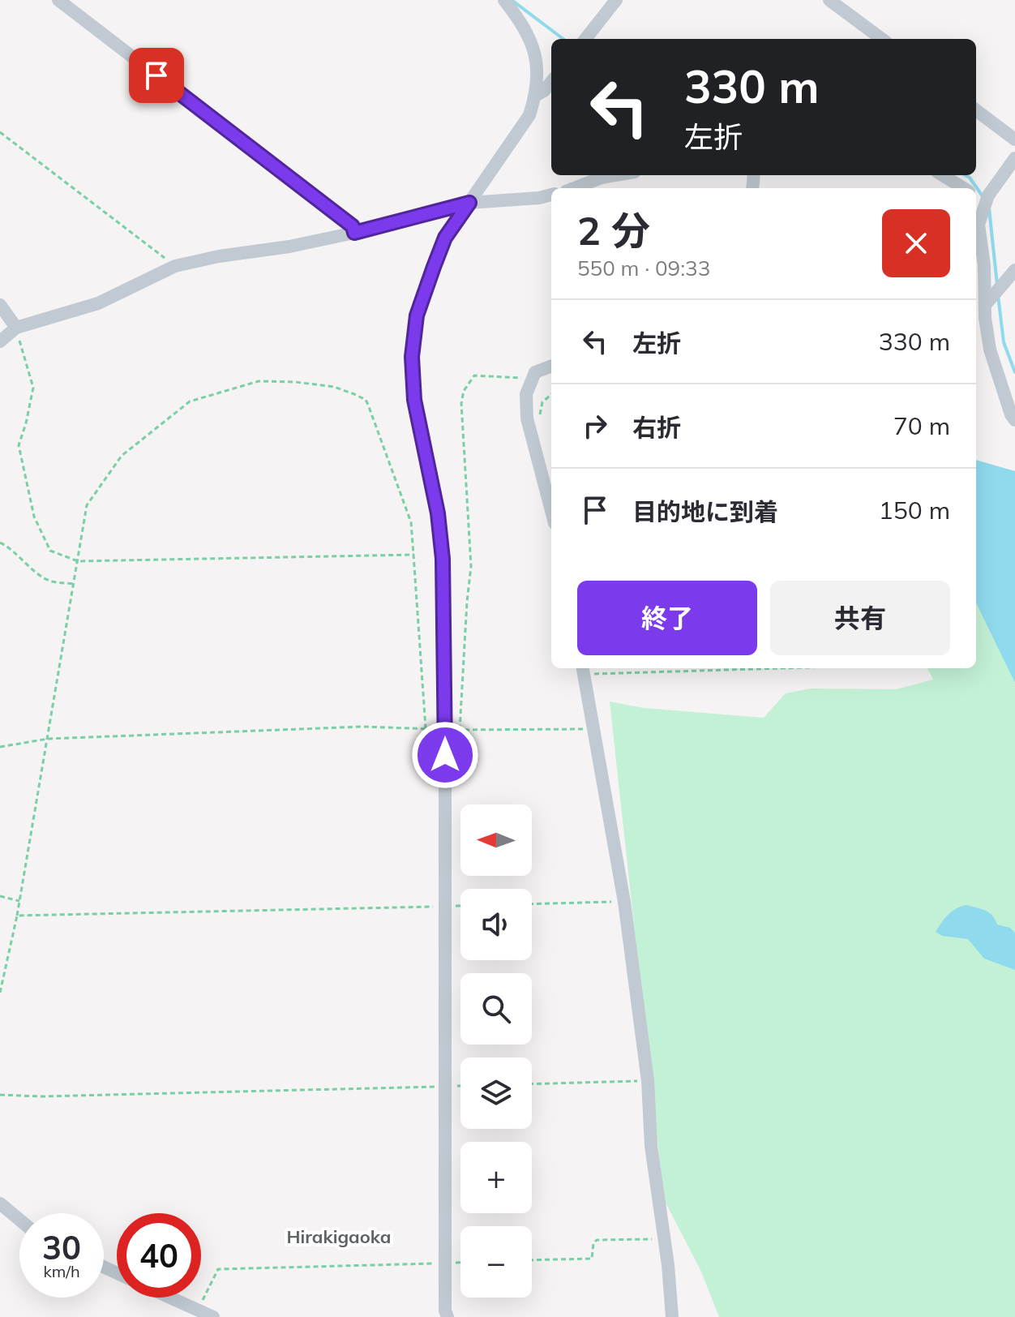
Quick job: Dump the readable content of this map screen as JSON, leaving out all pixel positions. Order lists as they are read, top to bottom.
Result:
{
  "districts": ["Hirakigaoka"],
  "north": "left",
  "page": {
    "turn": ["330 m", "左折"],
    "heading": ["2 分", "550 m · 09:33"],
    "list": [
      {
        "name": "左折",
        "value": "330 m"
      },
      {
        "name": "右折",
        "value": "70 m"
      },
      {
        "name": "目的地に到着",
        "value": "150 m"
      }
    ],
    "buttons": ["終了", "共有"],
    "map_buttons": ["+", "−"],
    "speed": "30 km/h",
    "limit": "40"
  }
}
